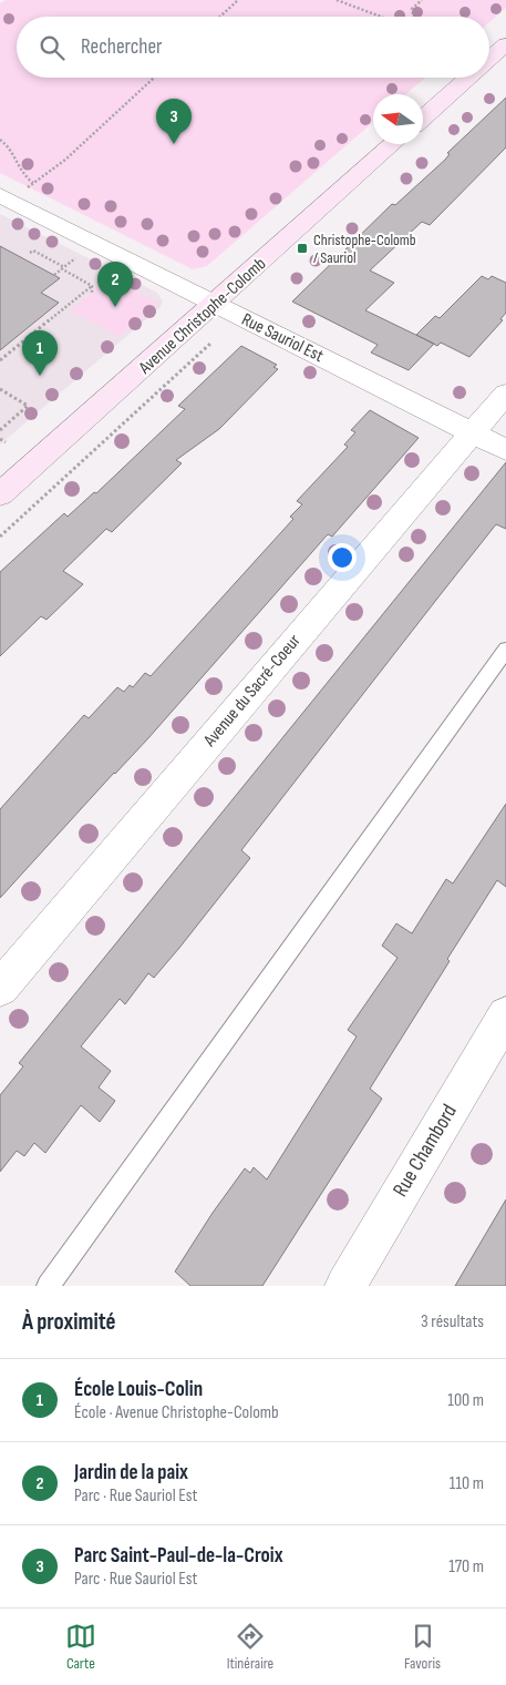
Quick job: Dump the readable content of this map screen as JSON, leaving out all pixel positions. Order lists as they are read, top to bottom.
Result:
{
  "streets": {
    "main road": ["Avenue Christophe-Colomb"],
    "street": ["Rue Sauriol Est", "Avenue du Sacré-Coeur", "Rue Chambord"]
  },
  "crossings": [
    ["Avenue Christophe-Colomb", "Rue Sauriol Est"],
    ["Rue Sauriol Est", "Avenue du Sacré-Coeur"]
  ],
  "places": {
    "transit": ["Christophe-Colomb / Sauriol"]
  },
  "north": "left",
  "page": {
    "search": "Rechercher",
    "pins": ["3", "2", "1"],
    "heading": ["À proximité", "3 résultats"],
    "list": [
      {
        "mark": "1",
        "name": "École Louis-Colin",
        "note": "École · Avenue Christophe-Colomb",
        "value": "100 m"
      },
      {
        "mark": "2",
        "name": "Jardin de la paix",
        "note": "Parc · Rue Sauriol Est",
        "value": "110 m"
      },
      {
        "mark": "3",
        "name": "Parc Saint-Paul-de-la-Croix",
        "note": "Parc · Rue Sauriol Est",
        "value": "170 m"
      }
    ],
    "nav": ["Carte", "Itinéraire", "Favoris"]
  }
}
